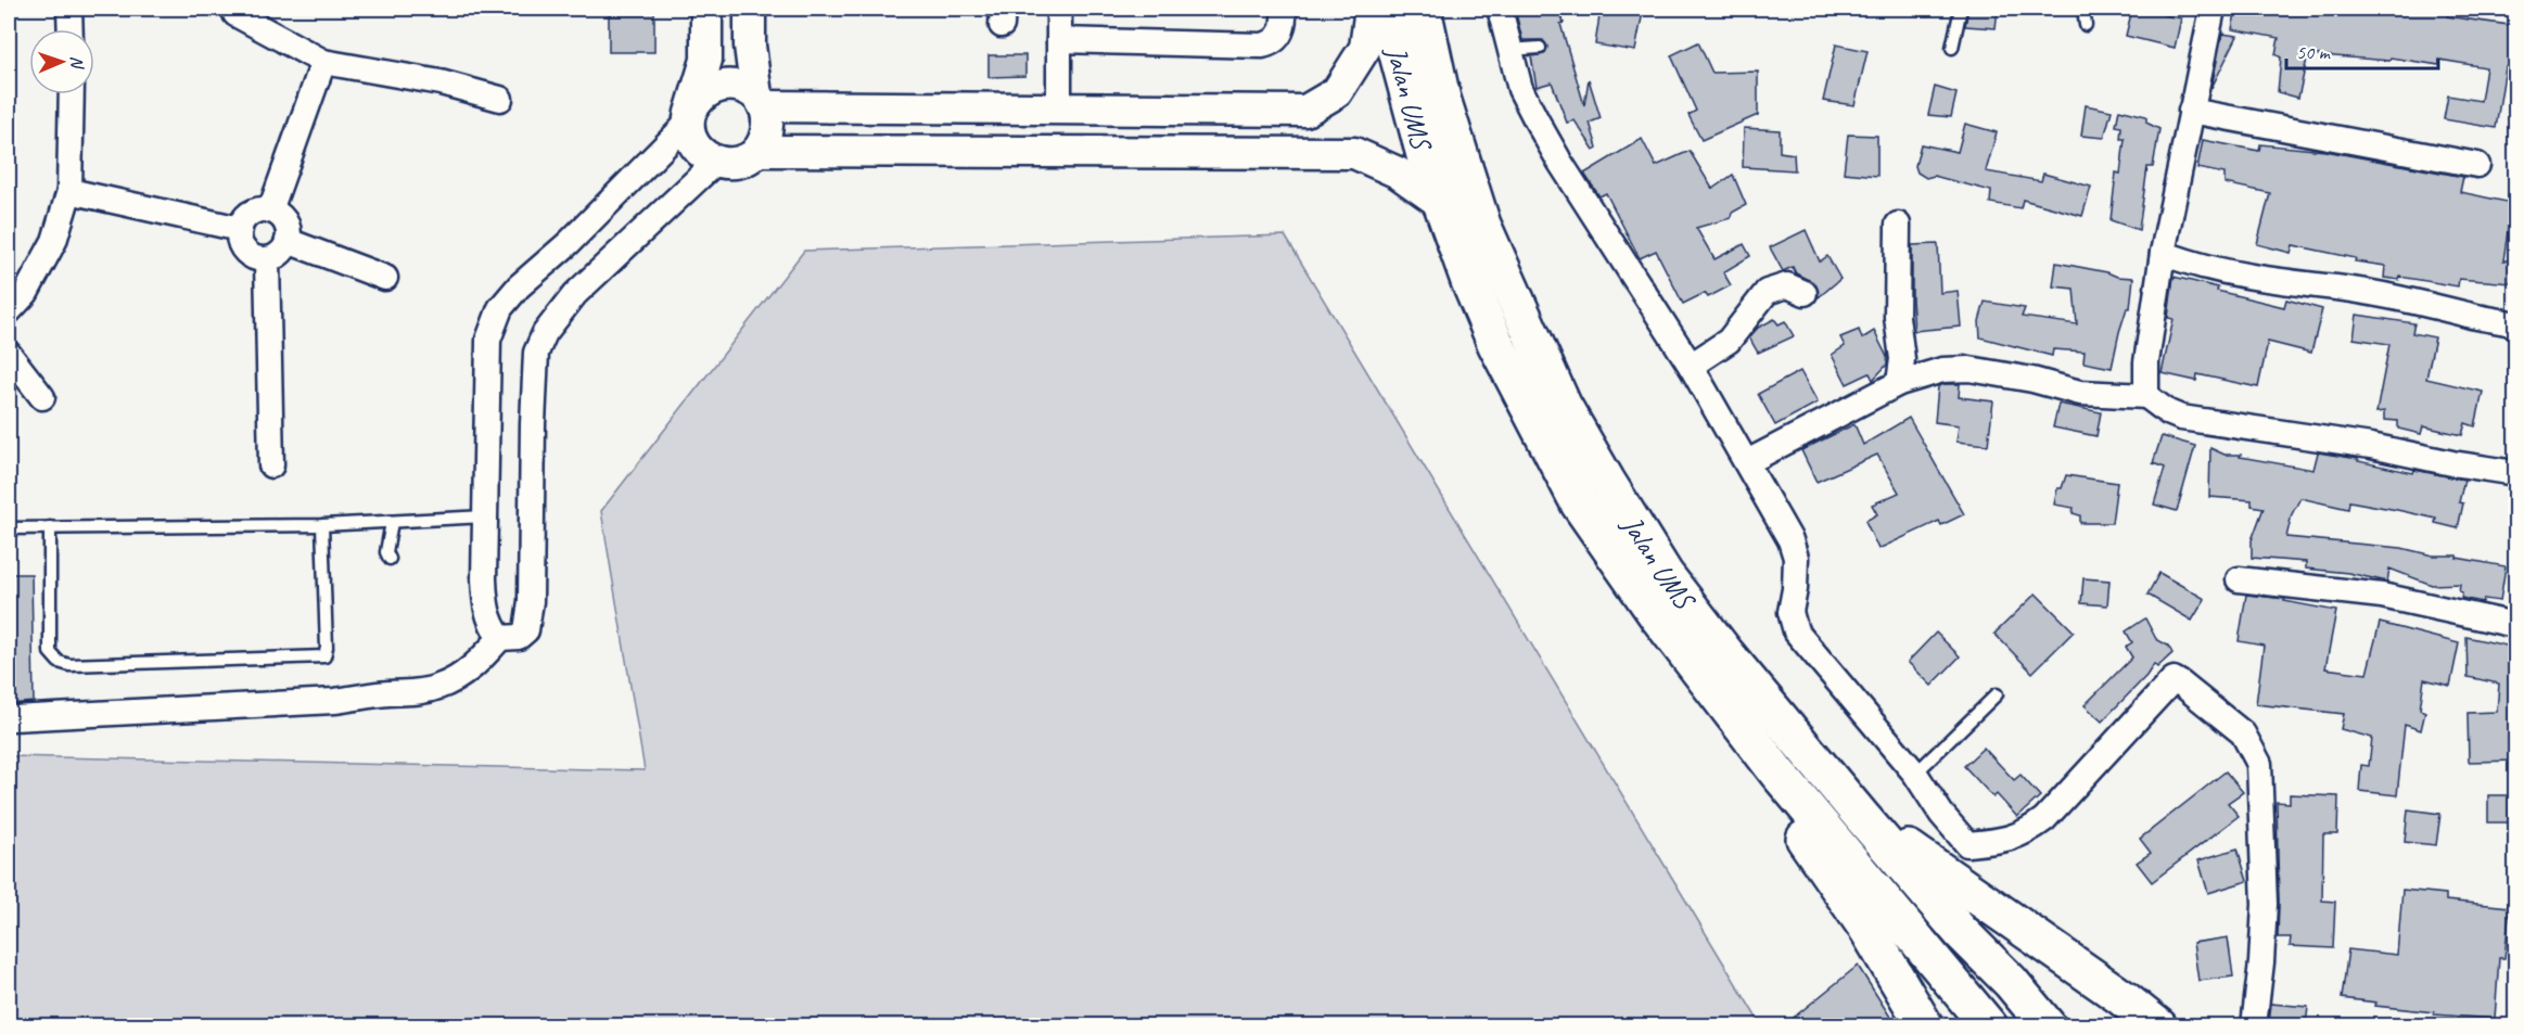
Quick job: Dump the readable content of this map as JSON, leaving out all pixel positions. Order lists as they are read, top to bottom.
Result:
{
  "streets": {
    "highway": ["Jalan UMS"]
  },
  "scale_bar": "50 m",
  "north": "right"
}
